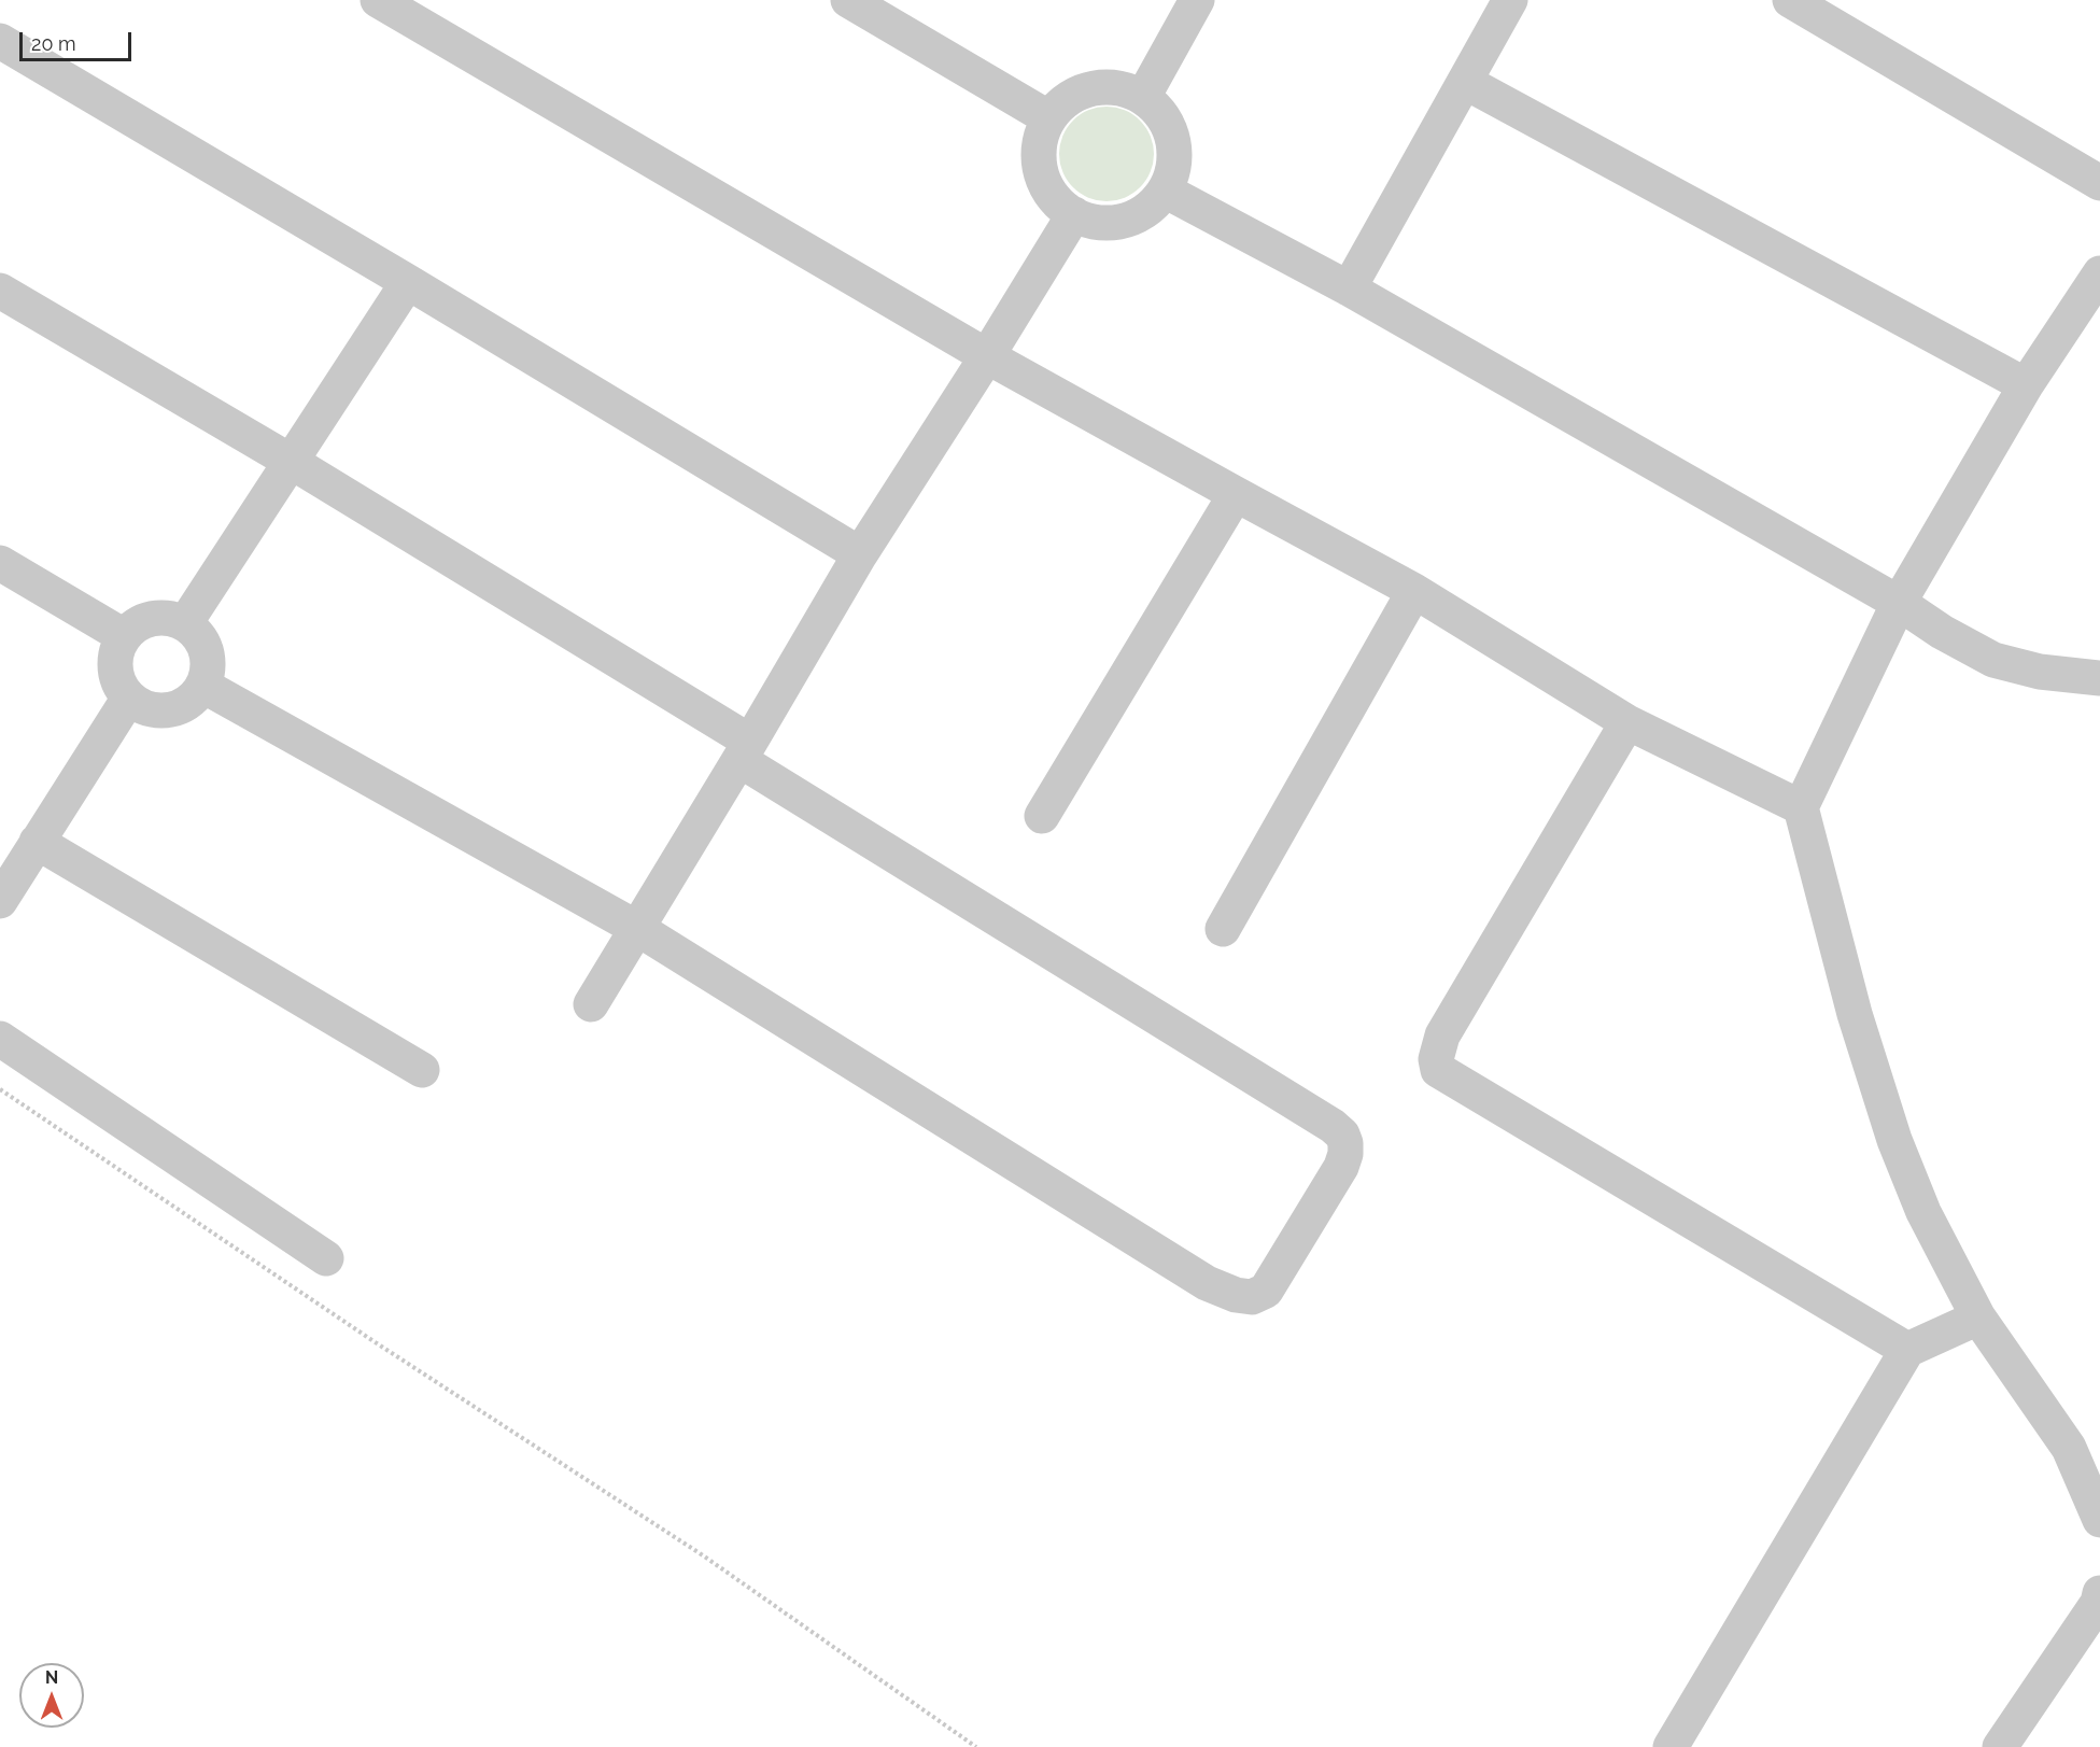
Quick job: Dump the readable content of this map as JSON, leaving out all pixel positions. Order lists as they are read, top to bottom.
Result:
{
  "scale_bar": "20 m",
  "north": "top"
}
